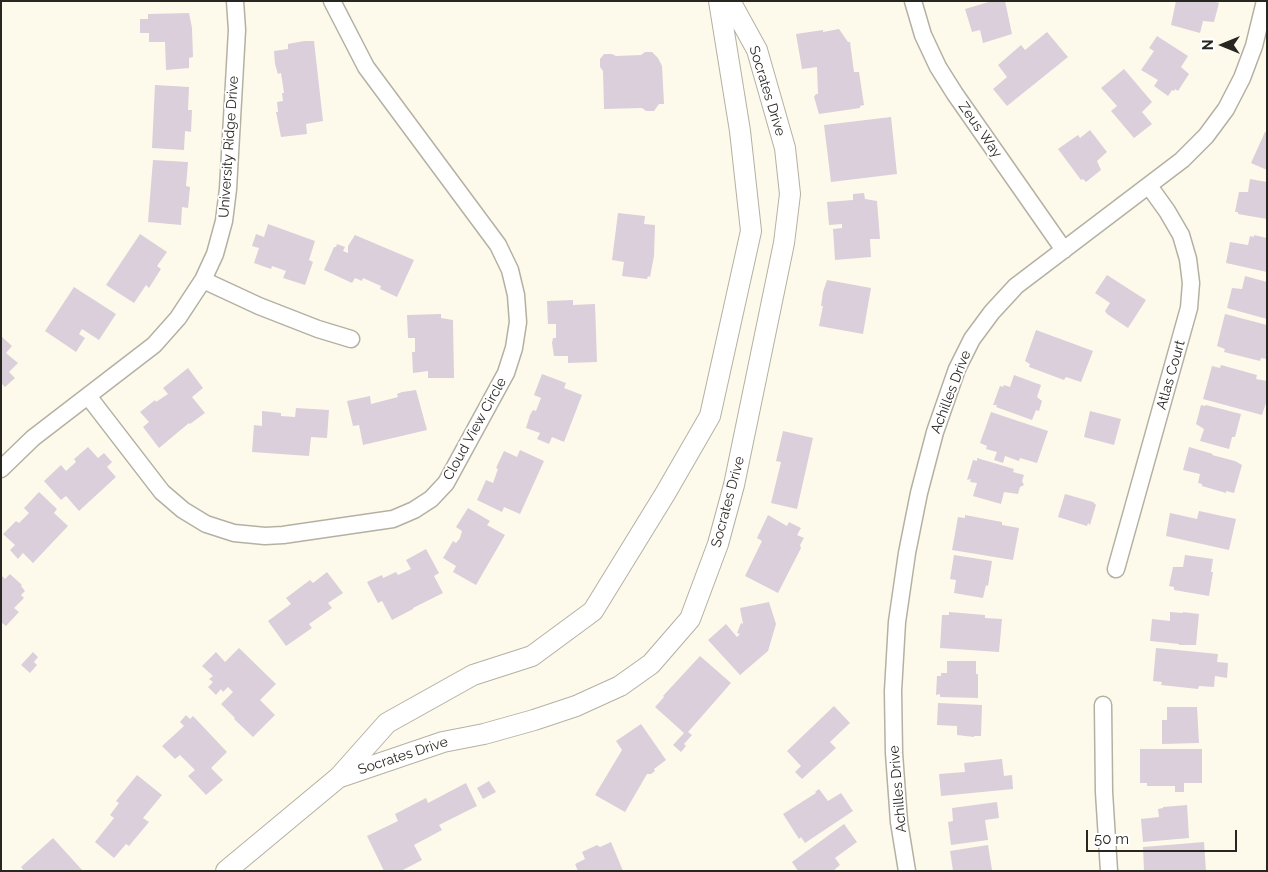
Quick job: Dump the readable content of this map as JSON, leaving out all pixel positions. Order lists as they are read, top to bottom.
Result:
{
  "streets": {
    "street": [
      "Socrates Drive",
      "Zeus Way",
      "University Ridge Drive",
      "Atlas Court",
      "Achilles Drive",
      "Cloud View Circle"
    ]
  },
  "crossings": [
    ["Zeus Way", "Achilles Drive"],
    ["University Ridge Drive", "Cloud View Circle"],
    ["Atlas Court", "Achilles Drive"]
  ],
  "scale_bar": "50 m",
  "north": "left"
}
